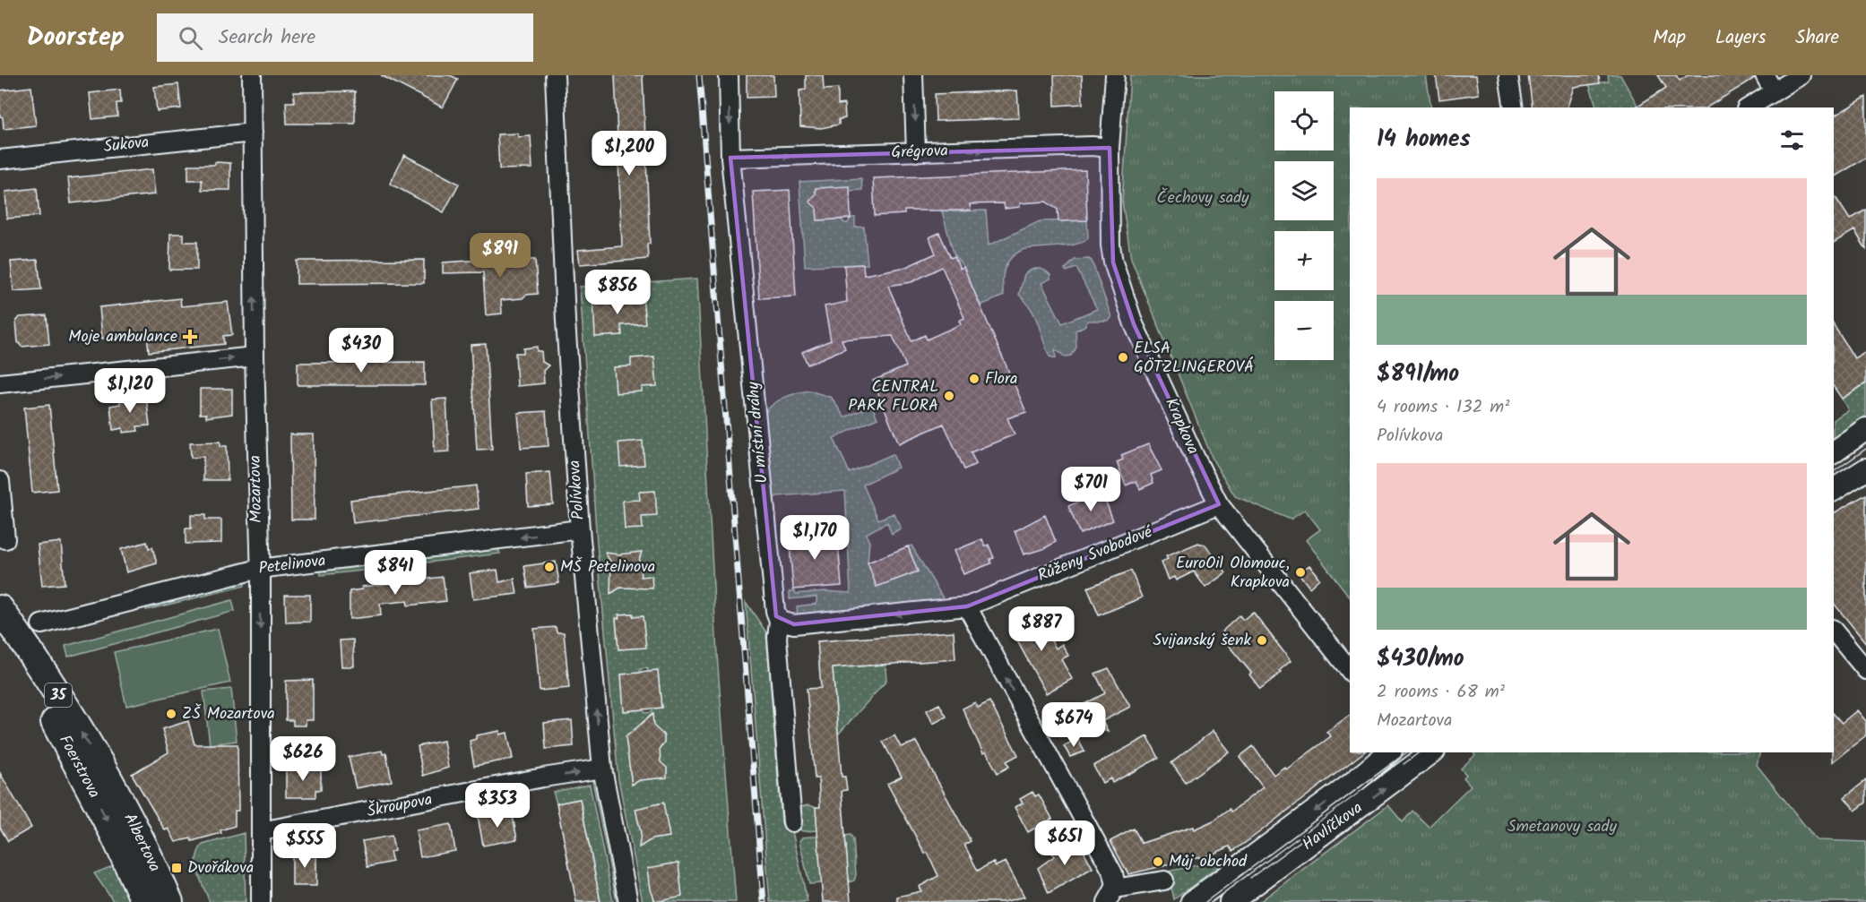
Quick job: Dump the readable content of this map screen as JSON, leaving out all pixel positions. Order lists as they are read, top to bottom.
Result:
{
  "streets": {
    "main road": ["35", "Foerstrova", "Albertova"],
    "street": [
      "Sukova",
      "Grégrova",
      "Krapkova",
      "U místní dráhy",
      "Mozartova",
      "Polívkova",
      "Růženy Svobodové",
      "Petelinova",
      "Škroupova",
      "Havlíčkova"
    ]
  },
  "crossings": [
    ["Sukova", "Mozartova"],
    ["Grégrova", "Krapkova"],
    ["Grégrova", "U místní dráhy"],
    ["Krapkova", "Růženy Svobodové"],
    ["U místní dráhy", "Růženy Svobodové"],
    ["Mozartova", "Petelinova"],
    ["Mozartova", "Škroupova"],
    ["Polívkova", "Petelinova"],
    ["Polívkova", "Škroupova"],
    ["Foerstrova", "Albertova"]
  ],
  "one_way": [
    "Grégrova",
    "Růženy Svobodové",
    "Petelinova",
    "Škroupova"
  ],
  "parks": ["Čechovy sady", "Smetanovy sady"],
  "places": {
    "health": ["Moje ambulance"],
    "other": [
      "ELSA GÖTZLINGEROVÁ",
      "Flora",
      "CENTRAL PARK FLORA",
      "MŠ Petelinova",
      "EuroOil Olomouc, Krapkova",
      "Svijanský šenk",
      "ZŠ Mozartova",
      "Můj obchod"
    ],
    "transit": ["Dvořákova"]
  },
  "page": {
    "header": "Doorstep",
    "search": "Search here",
    "nav": ["Map", "Layers", "Share"],
    "map_buttons": ["+", "−"],
    "heading": "14 homes",
    "price": [
      "$1,200",
      "$891",
      "$856",
      "$430",
      "$1,120",
      "$701",
      "$1,170",
      "$841",
      "$887",
      "$674",
      "$626",
      "$353",
      "$651",
      "$555"
    ],
    "list": [
      {
        "name": "$891/mo",
        "note": "4 rooms · 132 m² · Polívkova"
      },
      {
        "name": "$430/mo",
        "note": "2 rooms · 68 m² · Mozartova"
      }
    ]
  }
}
